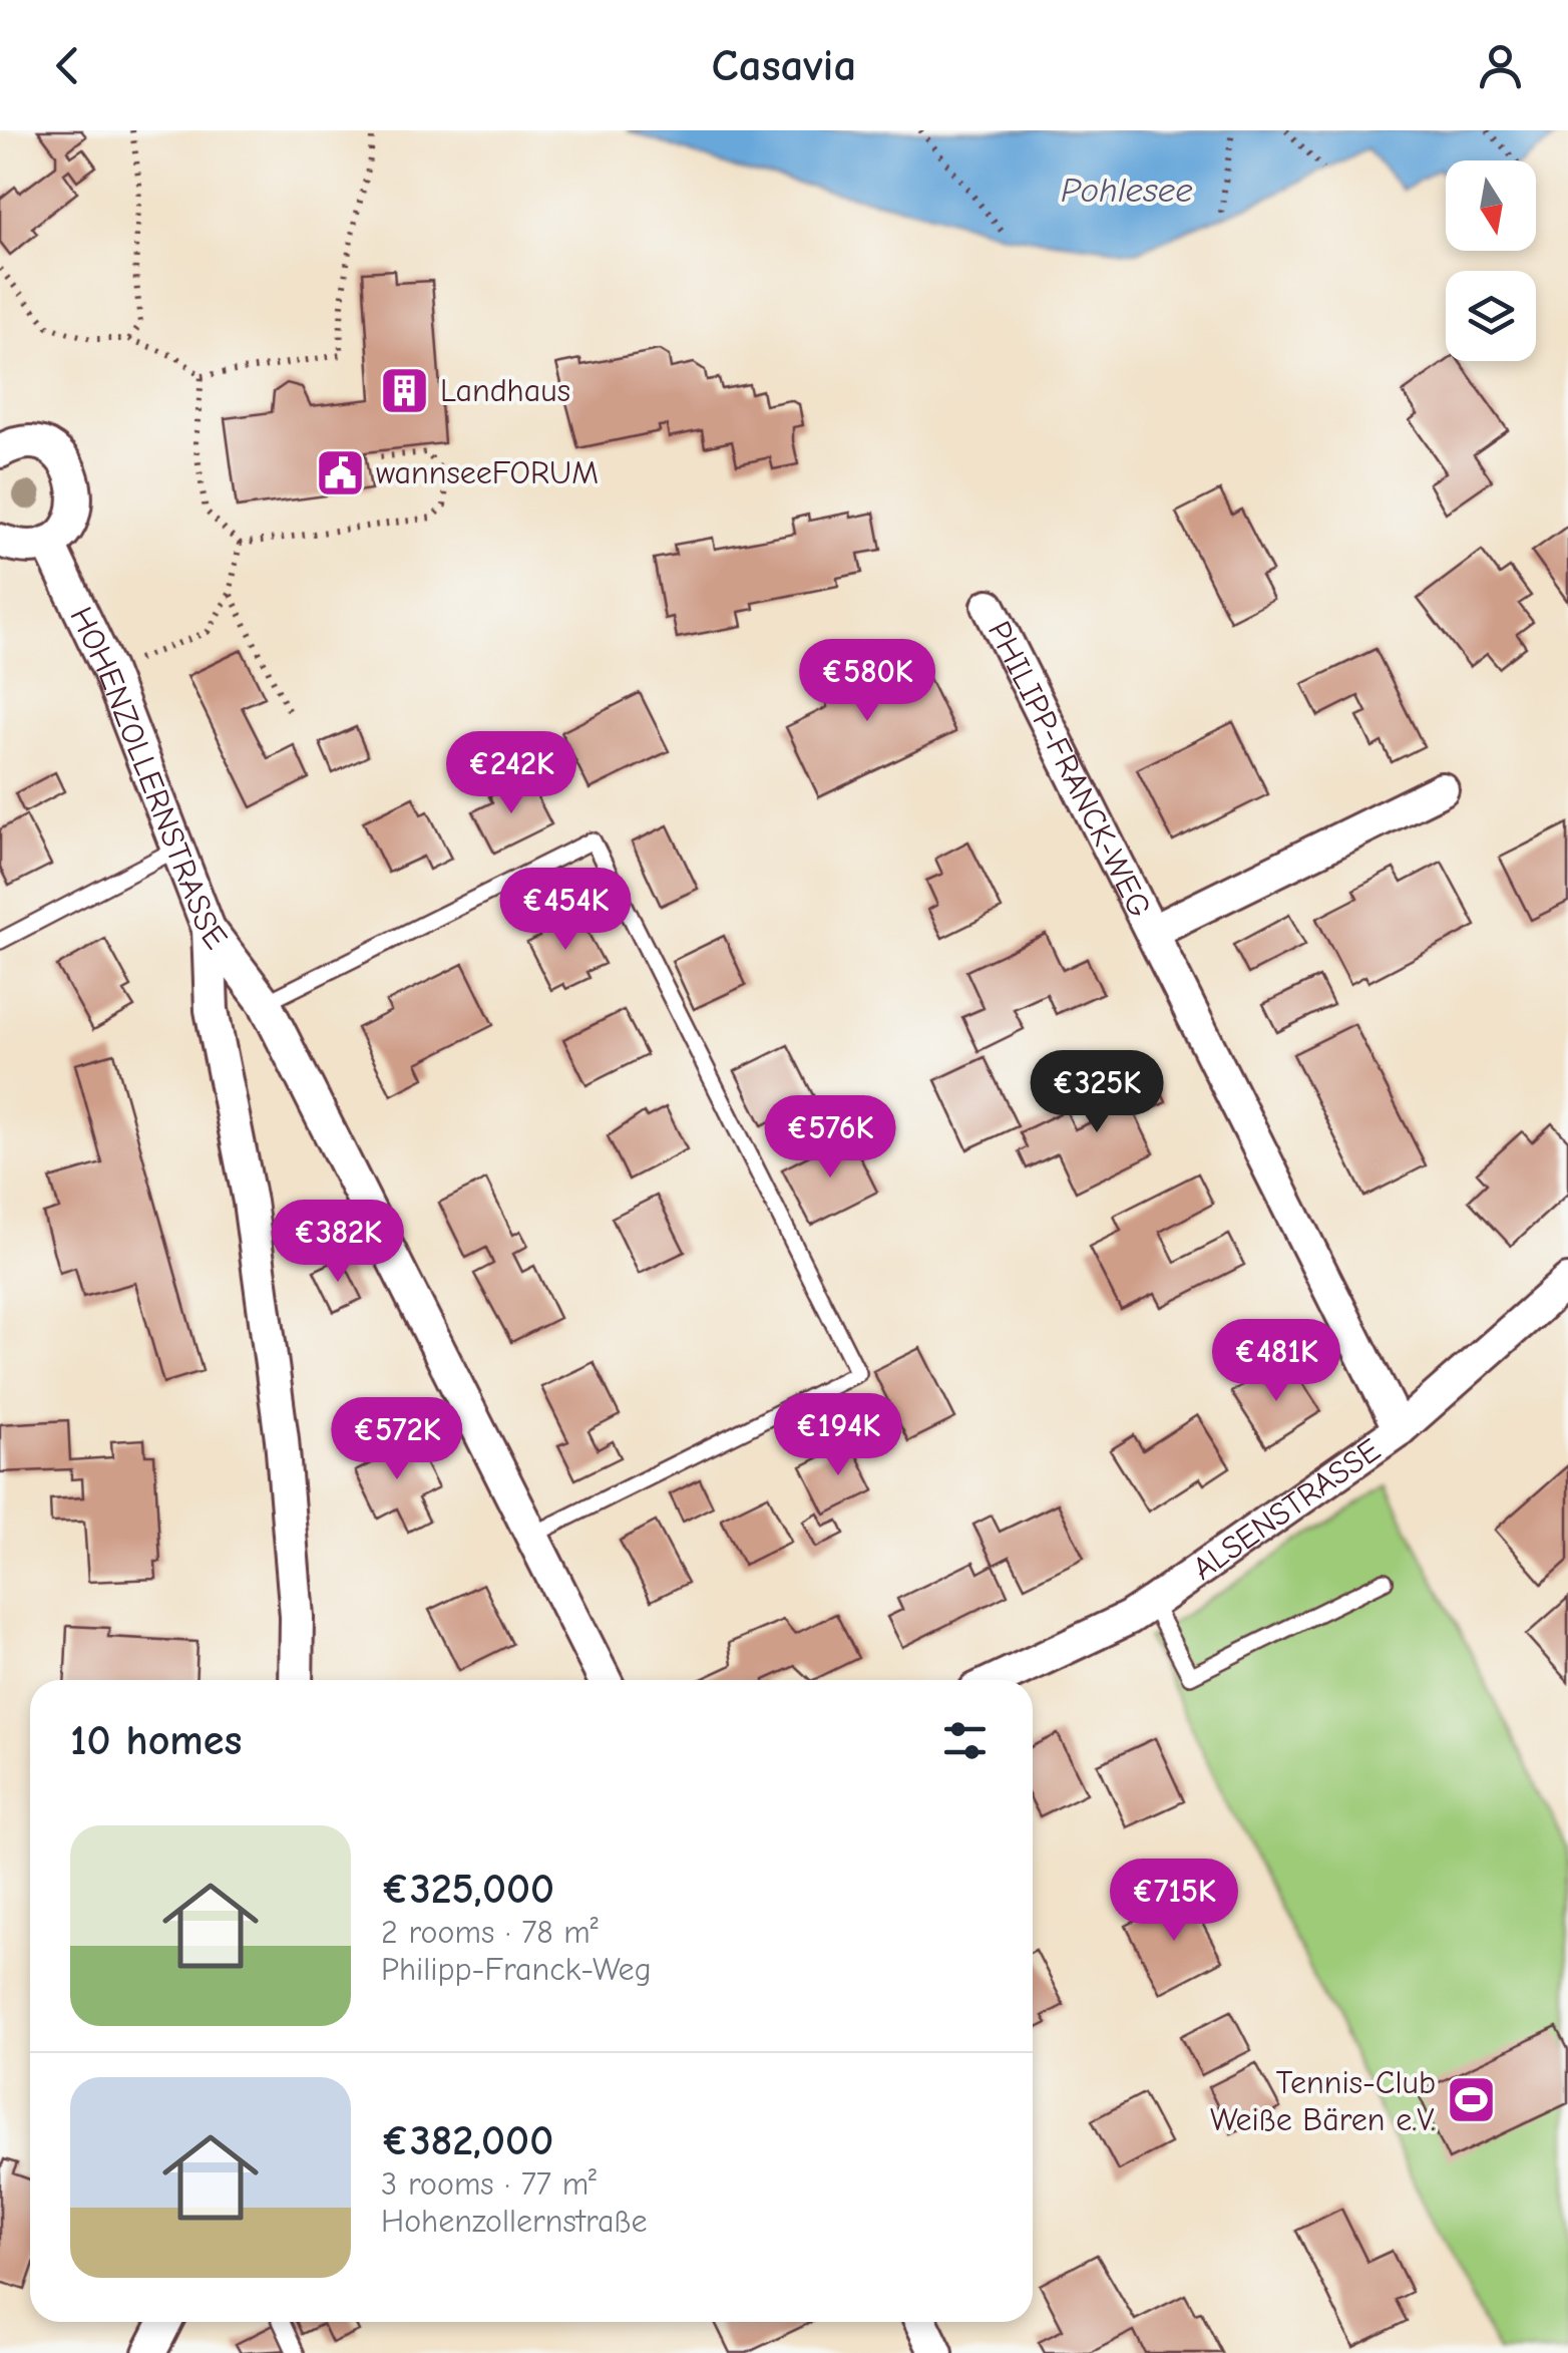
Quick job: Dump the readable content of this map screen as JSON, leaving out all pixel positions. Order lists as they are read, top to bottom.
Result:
{
  "streets": {
    "street": ["PHILIPP-FRANCK-WEG", "HOHENZOLLERNSTRASSE", "ALSENSTRASSE"]
  },
  "crossings": [
    ["PHILIPP-FRANCK-WEG", "ALSENSTRASSE"]
  ],
  "water": ["Pohlesee"],
  "places": {
    "building": ["Landhaus"],
    "public building": ["wannseeFORUM"],
    "sports": ["Tennis-Club Weiße Bären e.V."]
  },
  "north": "bottom",
  "page": {
    "header": "Casavia",
    "price": [
      "€580K",
      "€242K",
      "€454K",
      "€325K",
      "€576K",
      "€382K",
      "€481K",
      "€194K",
      "€572K",
      "€715K"
    ],
    "heading": "10 homes",
    "list": [
      {
        "name": "€325,000",
        "note": "2 rooms · 78 m² · Philipp-Franck-Weg"
      },
      {
        "name": "€382,000",
        "note": "3 rooms · 77 m² · Hohenzollernstraße"
      }
    ]
  }
}
